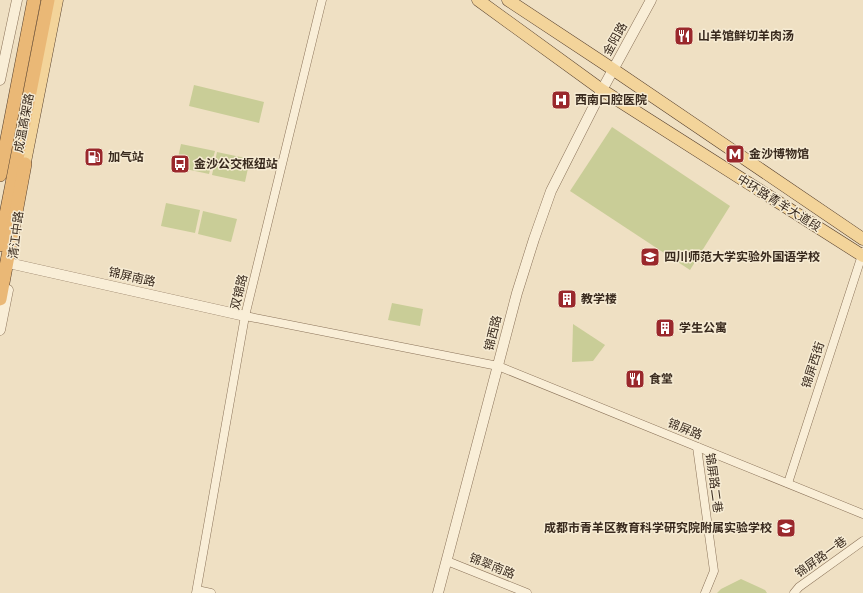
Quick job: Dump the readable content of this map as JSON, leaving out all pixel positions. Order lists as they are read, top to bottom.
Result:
{
  "streets": {
    "highway": ["成温高架路"],
    "main road": ["中环路青羊大道段", "清江中路"],
    "street": [
      "金阳路",
      "锦屏南路",
      "双锦路",
      "锦西路",
      "锦屏西街",
      "锦屏路",
      "锦屏路二巷",
      "锦屏路一巷",
      "锦翠南路"
    ]
  },
  "crossings": [
    ["金阳路", "中环路青羊大道段"],
    ["金阳路", "锦西路"],
    ["中环路青羊大道段", "锦西路"],
    ["中环路青羊大道段", "锦屏西街"],
    ["清江中路", "锦屏南路"],
    ["锦屏南路", "双锦路"],
    ["锦屏南路", "锦屏路"],
    ["双锦路", "锦屏路"],
    ["锦西路", "锦屏路"],
    ["锦西路", "锦翠南路"],
    ["锦屏西街", "锦屏路"],
    ["锦屏路", "锦屏路二巷"]
  ],
  "places": {
    "restaurant": ["山羊馆鲜切羊肉汤", "食堂"],
    "hospital": ["西南口腔医院"],
    "metro station": ["金沙博物馆"],
    "fuel station": ["加气站"],
    "bus stop": ["金沙公交枢纽站"],
    "school or university": ["四川师范大学实验外国语学校", "成都市青羊区教育科学研究院附属实验学校"],
    "building": ["教学楼", "学生公寓"]
  }
}
